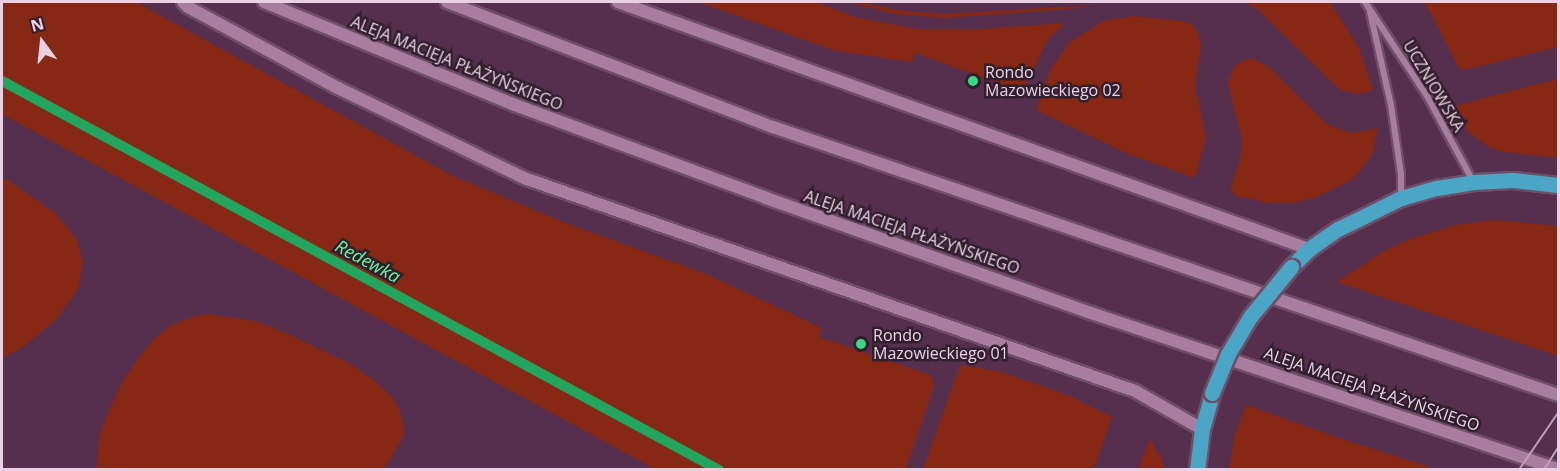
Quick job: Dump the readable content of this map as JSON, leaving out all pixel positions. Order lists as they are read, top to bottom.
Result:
{
  "streets": {
    "main road": ["ALEJA MACIEJA PŁAŻYŃSKIEGO"],
    "street": ["UCZNIOWSKA"]
  },
  "water": ["Redewka"],
  "places": ["Rondo Mazowieckiego 02", "Rondo Mazowieckiego 01"],
  "north": "top"
}
